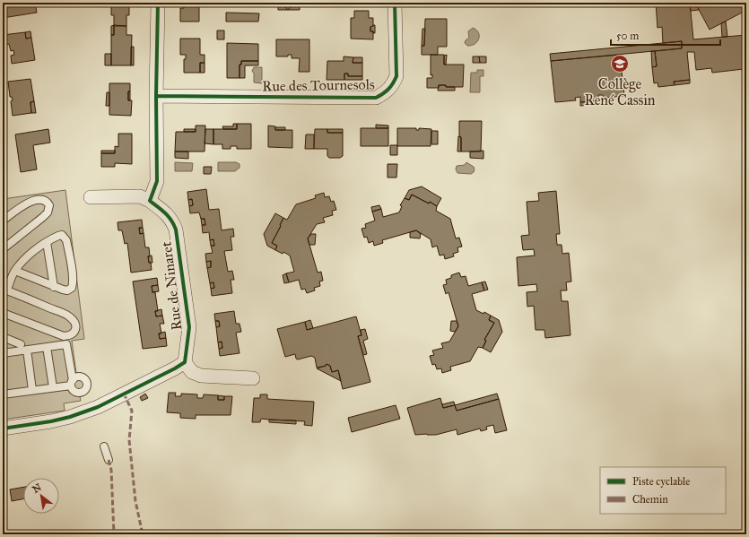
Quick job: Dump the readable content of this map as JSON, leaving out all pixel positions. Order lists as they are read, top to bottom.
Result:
{
  "streets": {
    "street": ["Rue des Tournesols", "Rue de Ninaret"]
  },
  "places": {
    "school or university": ["Collège René Cassin"]
  },
  "legend": ["Piste cyclable", "Chemin"],
  "scale_bar": "50 m",
  "north": "top left"
}
